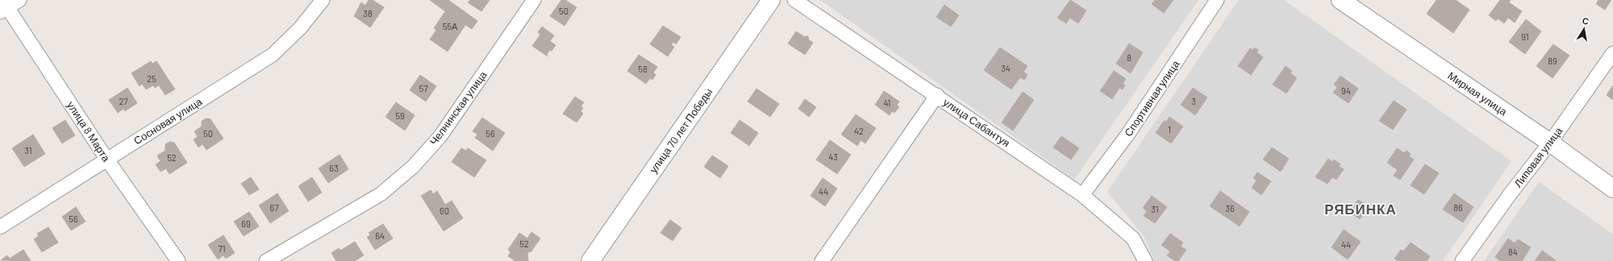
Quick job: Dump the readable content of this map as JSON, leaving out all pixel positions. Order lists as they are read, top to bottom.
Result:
{
  "streets": {
    "street": [
      "Мирная улица",
      "Спортивная улица",
      "Челнинская улица",
      "Сосновая улица",
      "улица Сабантуя",
      "улица 70 лет Победы",
      "улица 8 Марта",
      "Липовая улица"
    ]
  },
  "crossings": [
    ["Мирная улица", "Липовая улица"],
    ["Спортивная улица", "улица Сабантуя"],
    ["Сосновая улица", "улица 8 Марта"]
  ],
  "districts": ["РЯБИНКА"],
  "house_numbers": [
    "50",
    "38",
    "55А",
    "91",
    "8",
    "89",
    "34",
    "58",
    "25",
    "57",
    "94",
    "27",
    "3",
    "41",
    "59",
    "1",
    "42",
    "50",
    "56",
    "31",
    "43",
    "52",
    "63",
    "44",
    "67",
    "86",
    "36",
    "31",
    "60",
    "56",
    "69",
    "64",
    "52",
    "44",
    "71",
    "84"
  ],
  "north": "top"
}
